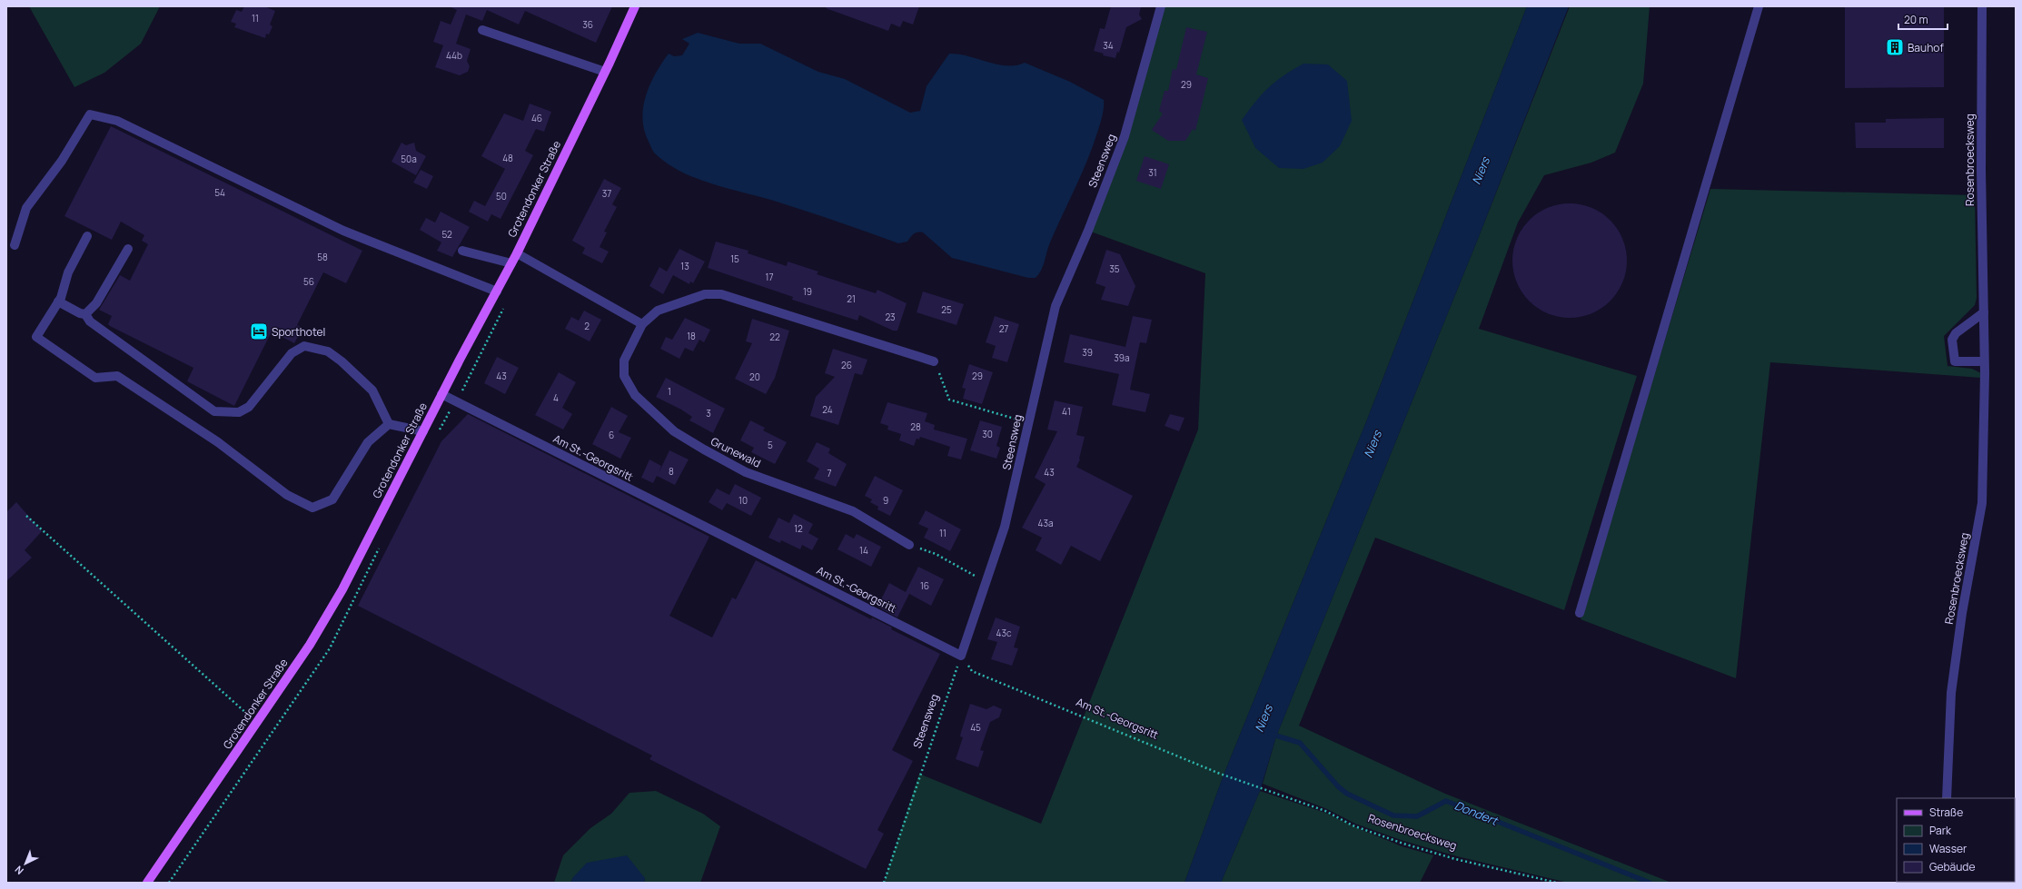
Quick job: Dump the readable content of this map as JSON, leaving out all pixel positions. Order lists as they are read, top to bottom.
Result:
{
  "streets": {
    "main road": ["Grotendonker Straße"],
    "street": [
      "Rosenbroecksweg",
      "Steensweg",
      "Grunewald",
      "Am St.-Georgsritt"
    ]
  },
  "crossings": [
    ["Rosenbroecksweg", "Am St.-Georgsritt"],
    ["Steensweg", "Am St.-Georgsritt"],
    ["Grotendonker Straße", "Am St.-Georgsritt"]
  ],
  "water": ["Niers", "Dondert"],
  "places": {
    "building": ["Bauhof"],
    "hotel": ["Sporthotel"]
  },
  "house_numbers": [
    "11",
    "36",
    "34",
    "44b",
    "29",
    "46",
    "48",
    "50a",
    "31",
    "54",
    "37",
    "50",
    "52",
    "58",
    "15",
    "13",
    "35",
    "17",
    "56",
    "19",
    "21",
    "25",
    "23",
    "2",
    "27",
    "18",
    "22",
    "39",
    "39a",
    "26",
    "43",
    "29",
    "20",
    "1",
    "4",
    "24",
    "41",
    "3",
    "28",
    "30",
    "6",
    "5",
    "8",
    "43",
    "7",
    "10",
    "9",
    "43a",
    "12",
    "11",
    "14",
    "16",
    "43c",
    "45"
  ],
  "legend": [
    "Straße",
    "Park",
    "Wasser",
    "Gebäude"
  ],
  "scale_bar": "20 m",
  "north": "bottom left"
}
